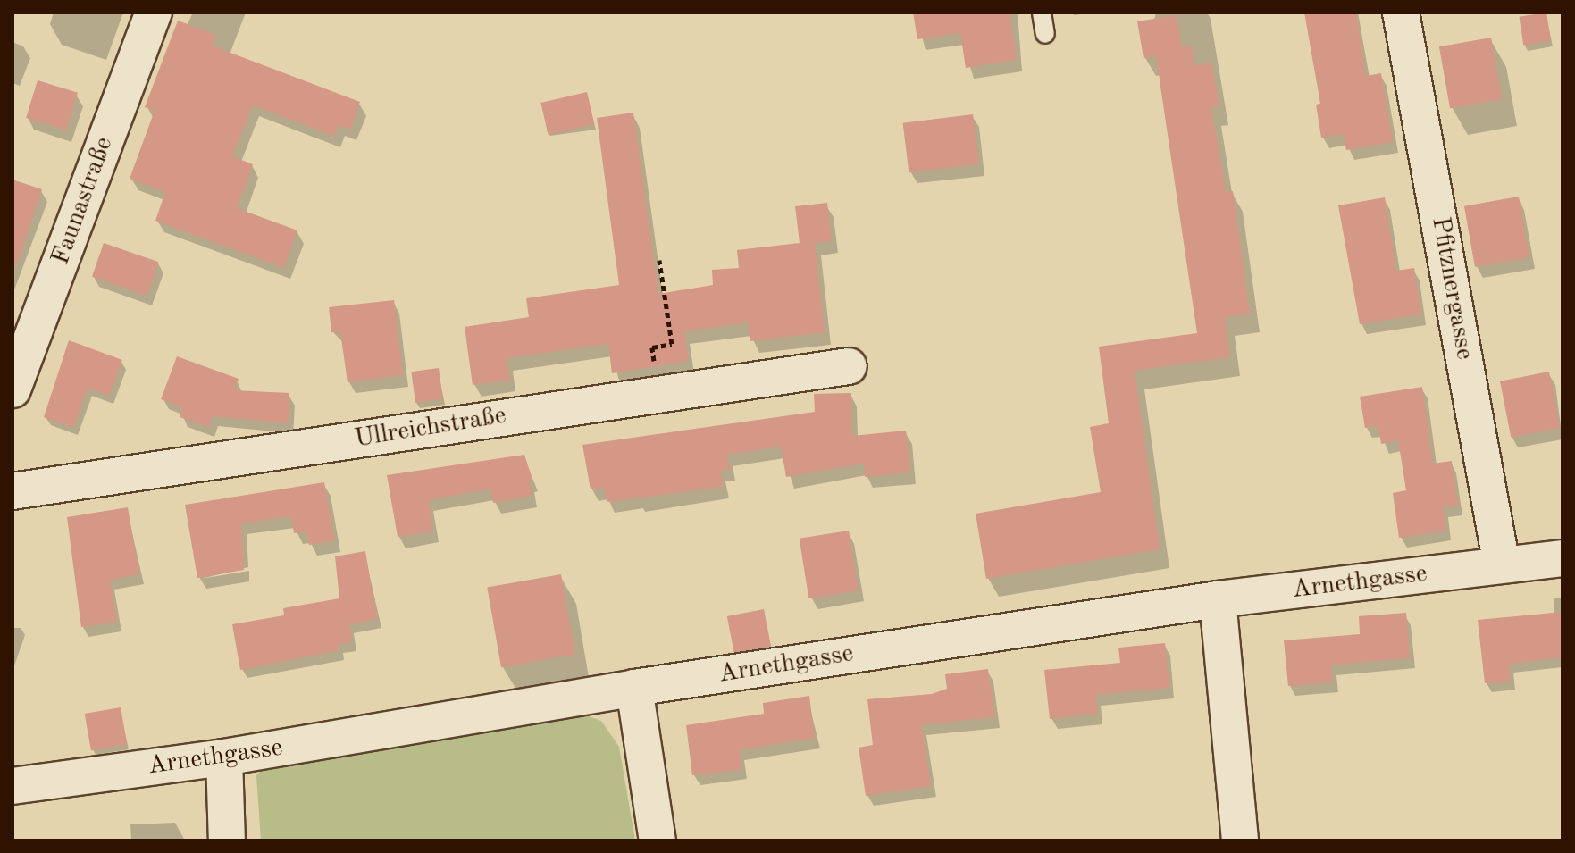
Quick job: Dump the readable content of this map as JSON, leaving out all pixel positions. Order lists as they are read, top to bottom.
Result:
{
  "streets": {
    "street": [
      "Faunastraße",
      "Pfitznergasse",
      "Ullreichstraße",
      "Arnethgasse"
    ]
  },
  "crossings": [
    ["Pfitznergasse", "Arnethgasse"]
  ]
}
